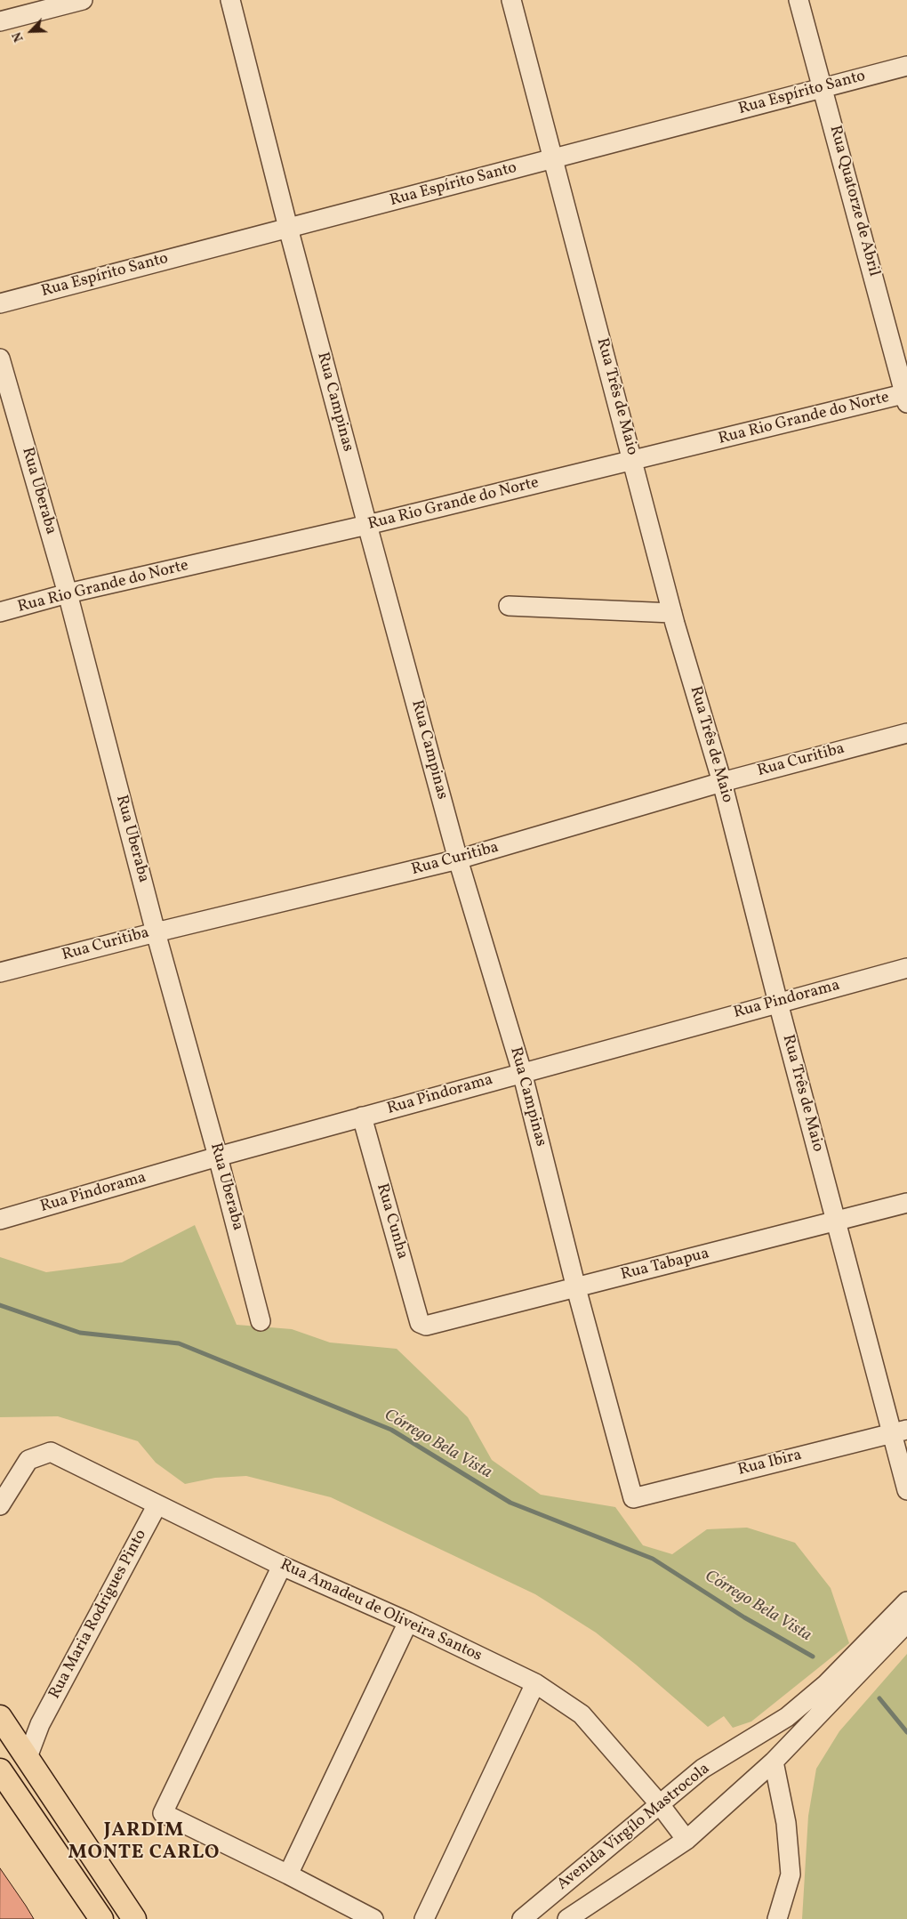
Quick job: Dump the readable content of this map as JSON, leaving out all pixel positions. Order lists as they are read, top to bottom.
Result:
{
  "streets": {
    "street": [
      "Rua Espírito Santo",
      "Rua Quatorze de Abril",
      "Rua Três de Maio",
      "Rua Campinas",
      "Rua Rio Grande do Norte",
      "Rua Uberaba",
      "Rua Curitiba",
      "Rua Pindorama",
      "Rua Cunha",
      "Rua Tabapua",
      "Rua Ibira",
      "Rua Amadeu de Oliveira Santos",
      "Rua Maria Rodrigues Pinto",
      "Avenida Virgílo Mastrocola"
    ]
  },
  "crossings": [
    ["Rua Espírito Santo", "Rua Quatorze de Abril"],
    ["Rua Espírito Santo", "Rua Três de Maio"],
    ["Rua Espírito Santo", "Rua Campinas"],
    ["Rua Quatorze de Abril", "Rua Rio Grande do Norte"],
    ["Rua Três de Maio", "Rua Rio Grande do Norte"],
    ["Rua Três de Maio", "Rua Curitiba"],
    ["Rua Três de Maio", "Rua Pindorama"],
    ["Rua Três de Maio", "Rua Tabapua"],
    ["Rua Três de Maio", "Rua Ibira"],
    ["Rua Campinas", "Rua Rio Grande do Norte"],
    ["Rua Campinas", "Rua Curitiba"],
    ["Rua Campinas", "Rua Pindorama"],
    ["Rua Campinas", "Rua Tabapua"],
    ["Rua Campinas", "Rua Ibira"],
    ["Rua Rio Grande do Norte", "Rua Uberaba"],
    ["Rua Uberaba", "Rua Curitiba"],
    ["Rua Uberaba", "Rua Pindorama"],
    ["Rua Pindorama", "Rua Cunha"],
    ["Rua Cunha", "Rua Tabapua"],
    ["Rua Amadeu de Oliveira Santos", "Rua Maria Rodrigues Pinto"],
    ["Rua Amadeu de Oliveira Santos", "Avenida Virgílo Mastrocola"]
  ],
  "districts": ["JARDIM MONTE CARLO"],
  "water": ["Córrego Bela Vista"],
  "north": "bottom left"
}
